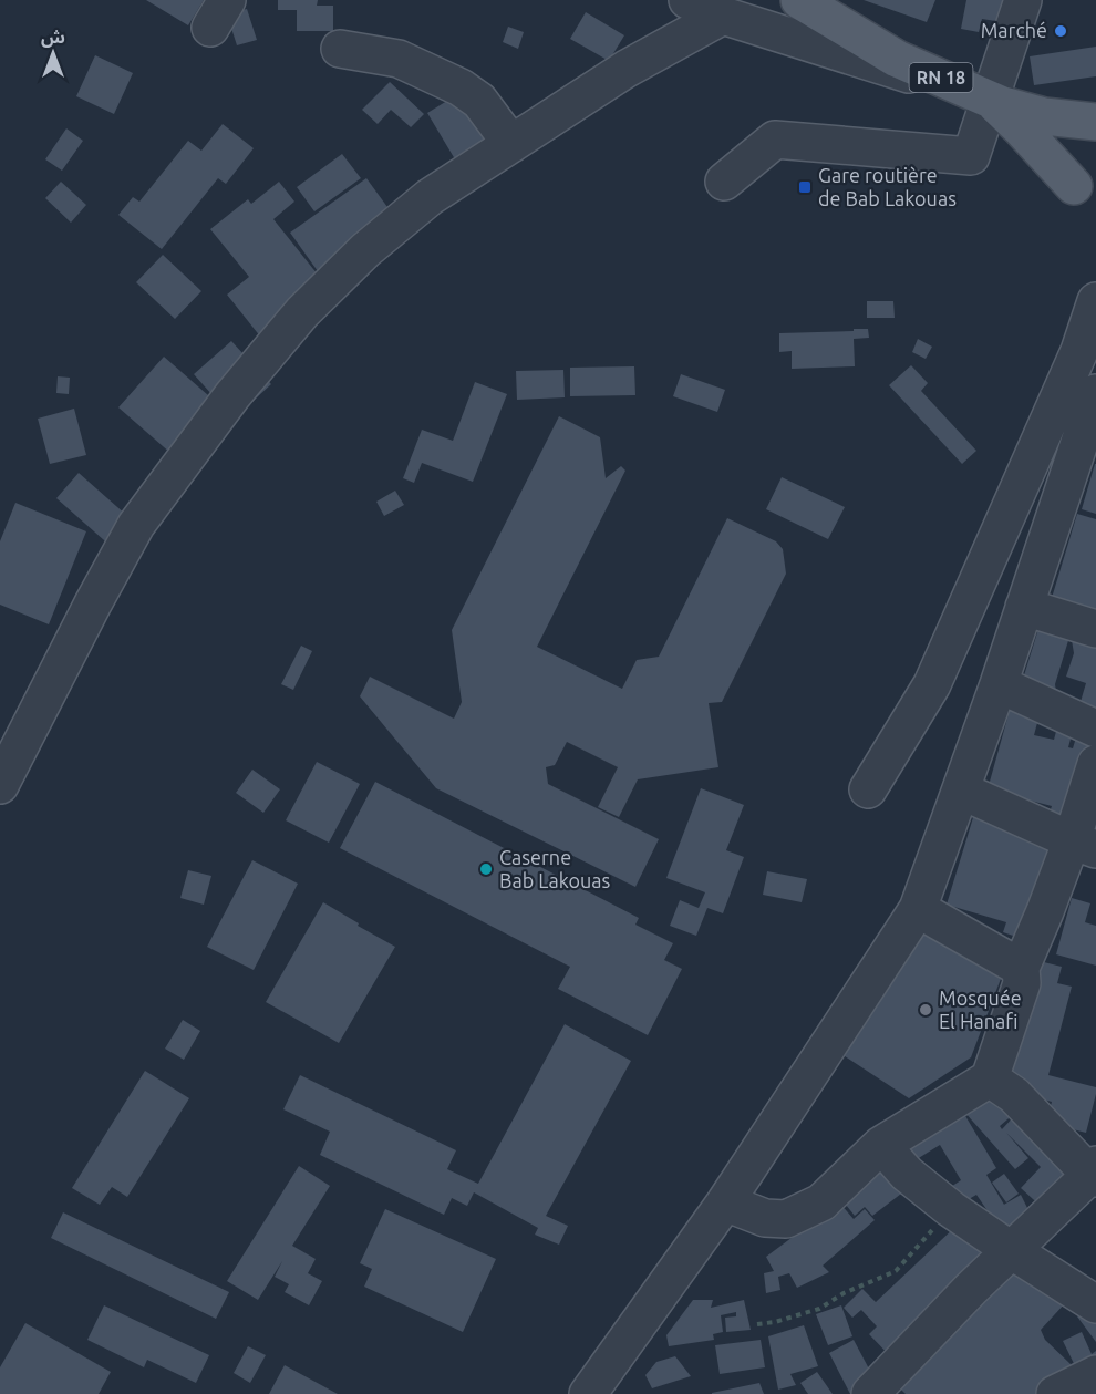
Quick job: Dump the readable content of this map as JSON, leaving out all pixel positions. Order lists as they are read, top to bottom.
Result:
{
  "streets": {
    "main road": ["RN 18"]
  },
  "places": {
    "other": ["Marché", "Caserne Bab Lakouas", "Mosquée El Hanafi"],
    "transit": ["Gare routière de Bab Lakouas"]
  },
  "north": "top"
}
